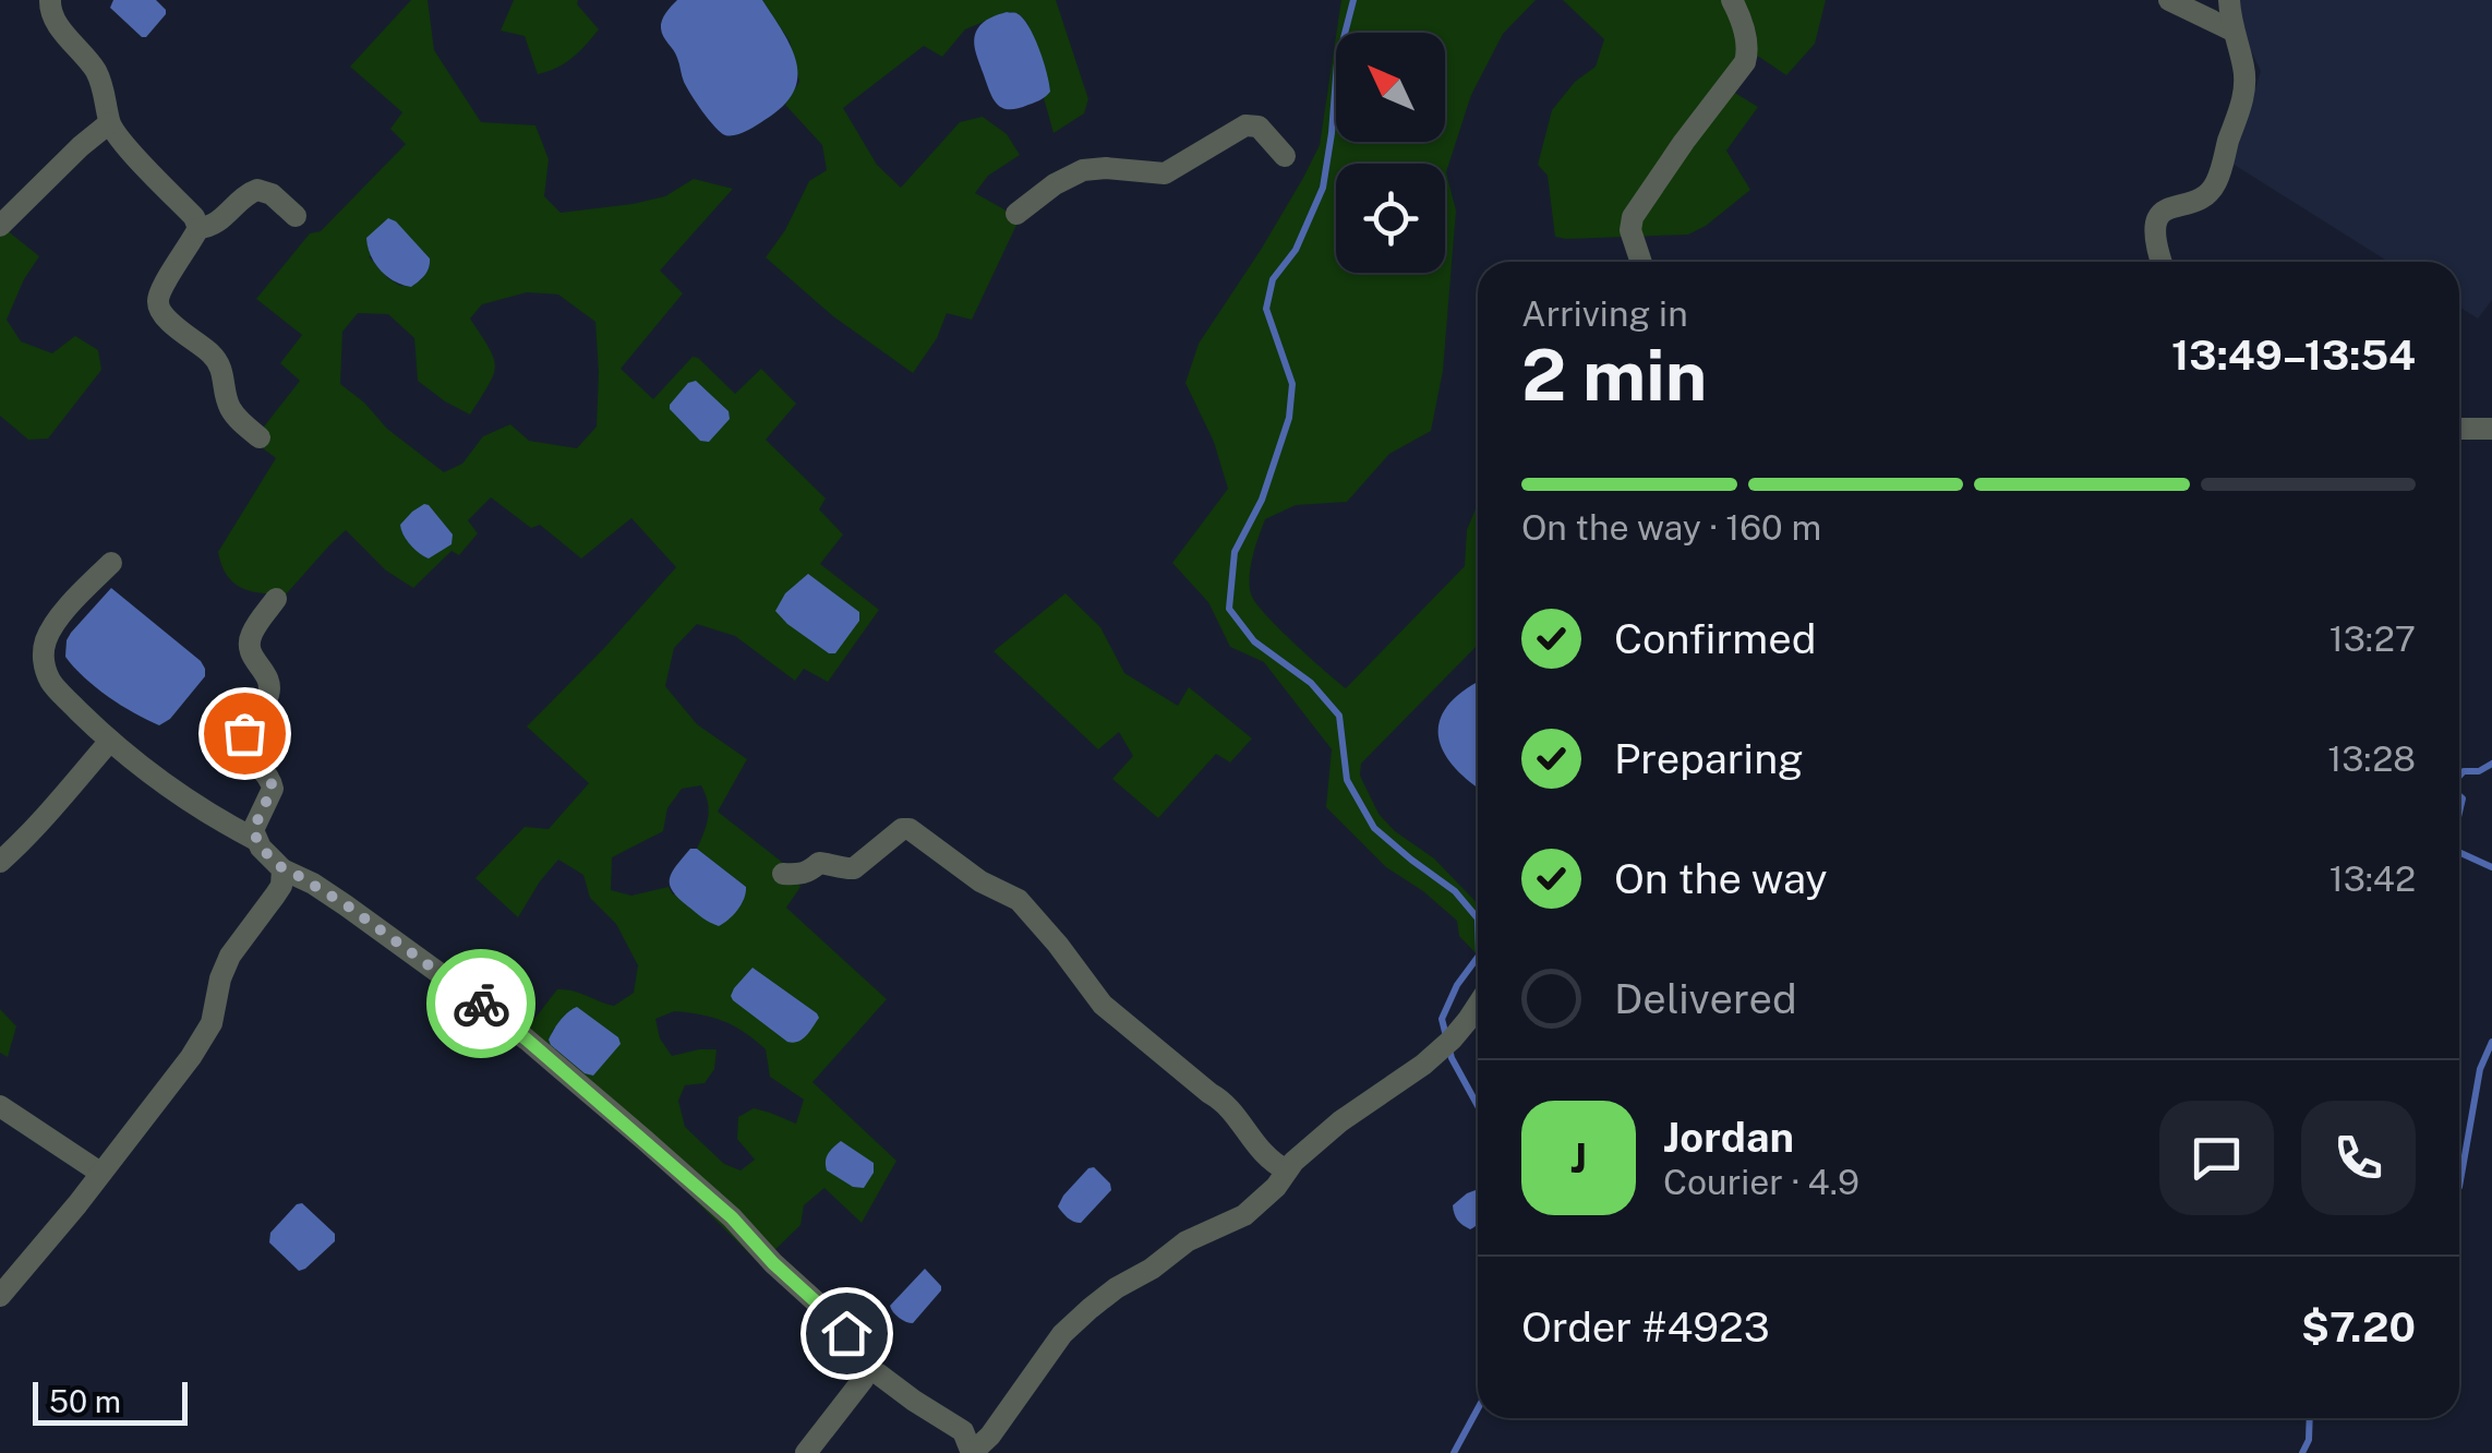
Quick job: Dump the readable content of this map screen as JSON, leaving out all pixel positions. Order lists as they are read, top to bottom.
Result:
{
  "scale_bar": "50 m",
  "north": "top left",
  "page": {
    "heading": ["2 min", "Arriving in", "13:49–13:54"],
    "panel": [
      "Jordan",
      "Courier · 4.9",
      "Order #4923",
      "$7.20"
    ],
    "bar": "On the way · 160 m",
    "list": [
      ["Confirmed", "13:27"],
      ["Preparing", "13:28"],
      ["On the way", "13:42"],
      "Delivered"
    ],
    "round": "J",
    "scale": "50 m"
  }
}
